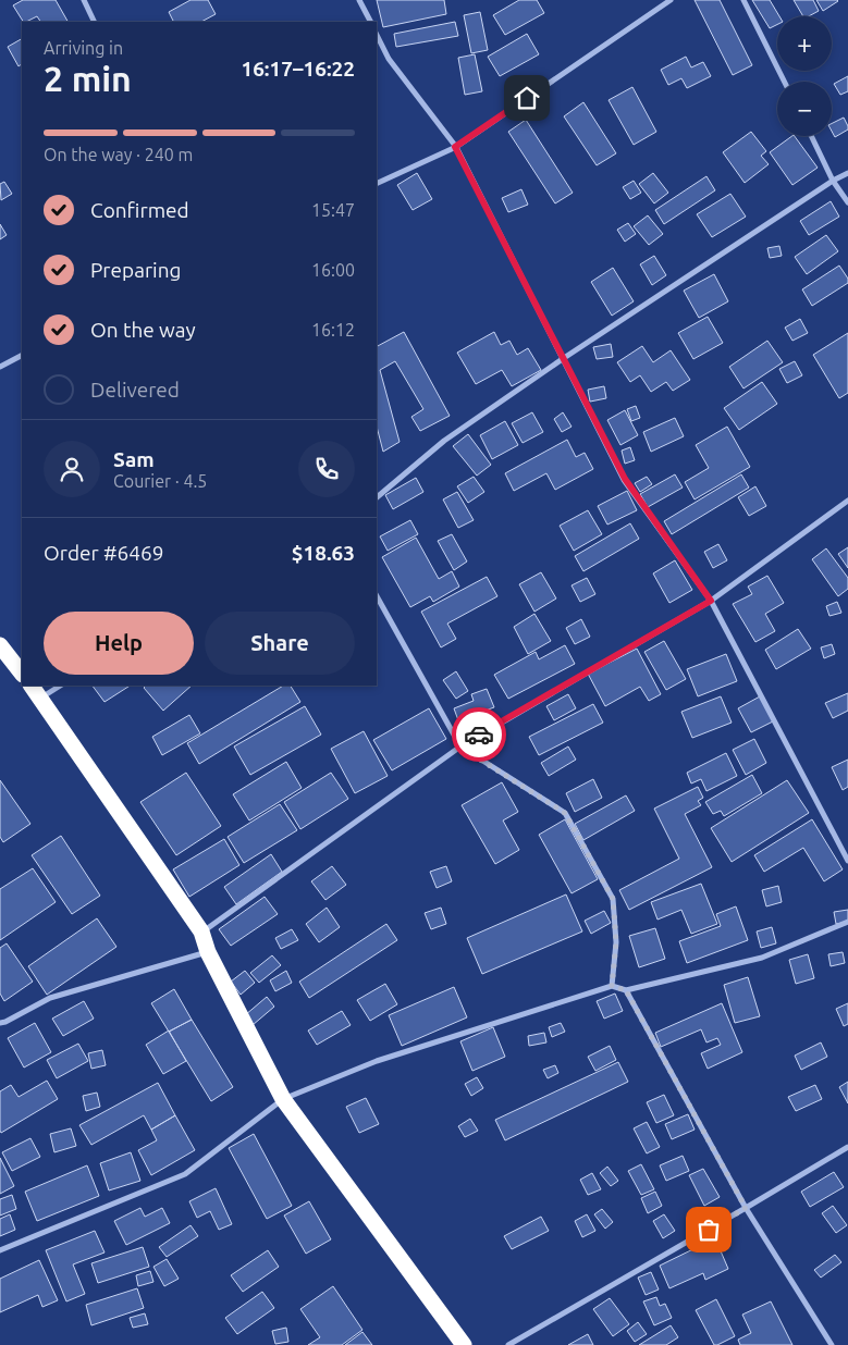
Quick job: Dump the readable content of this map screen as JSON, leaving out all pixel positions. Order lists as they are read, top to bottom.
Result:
{
  "page": {
    "map_buttons": ["+", "−"],
    "heading": ["2 min", "Arriving in", "16:17–16:22"],
    "panel": [
      "Sam",
      "Courier · 4.5",
      "Order #6469",
      "$18.63"
    ],
    "bar": "On the way · 240 m",
    "list": [
      ["Confirmed", "15:47"],
      ["Preparing", "16:00"],
      ["On the way", "16:12"],
      "Delivered"
    ],
    "buttons": ["Help", "Share"]
  }
}
